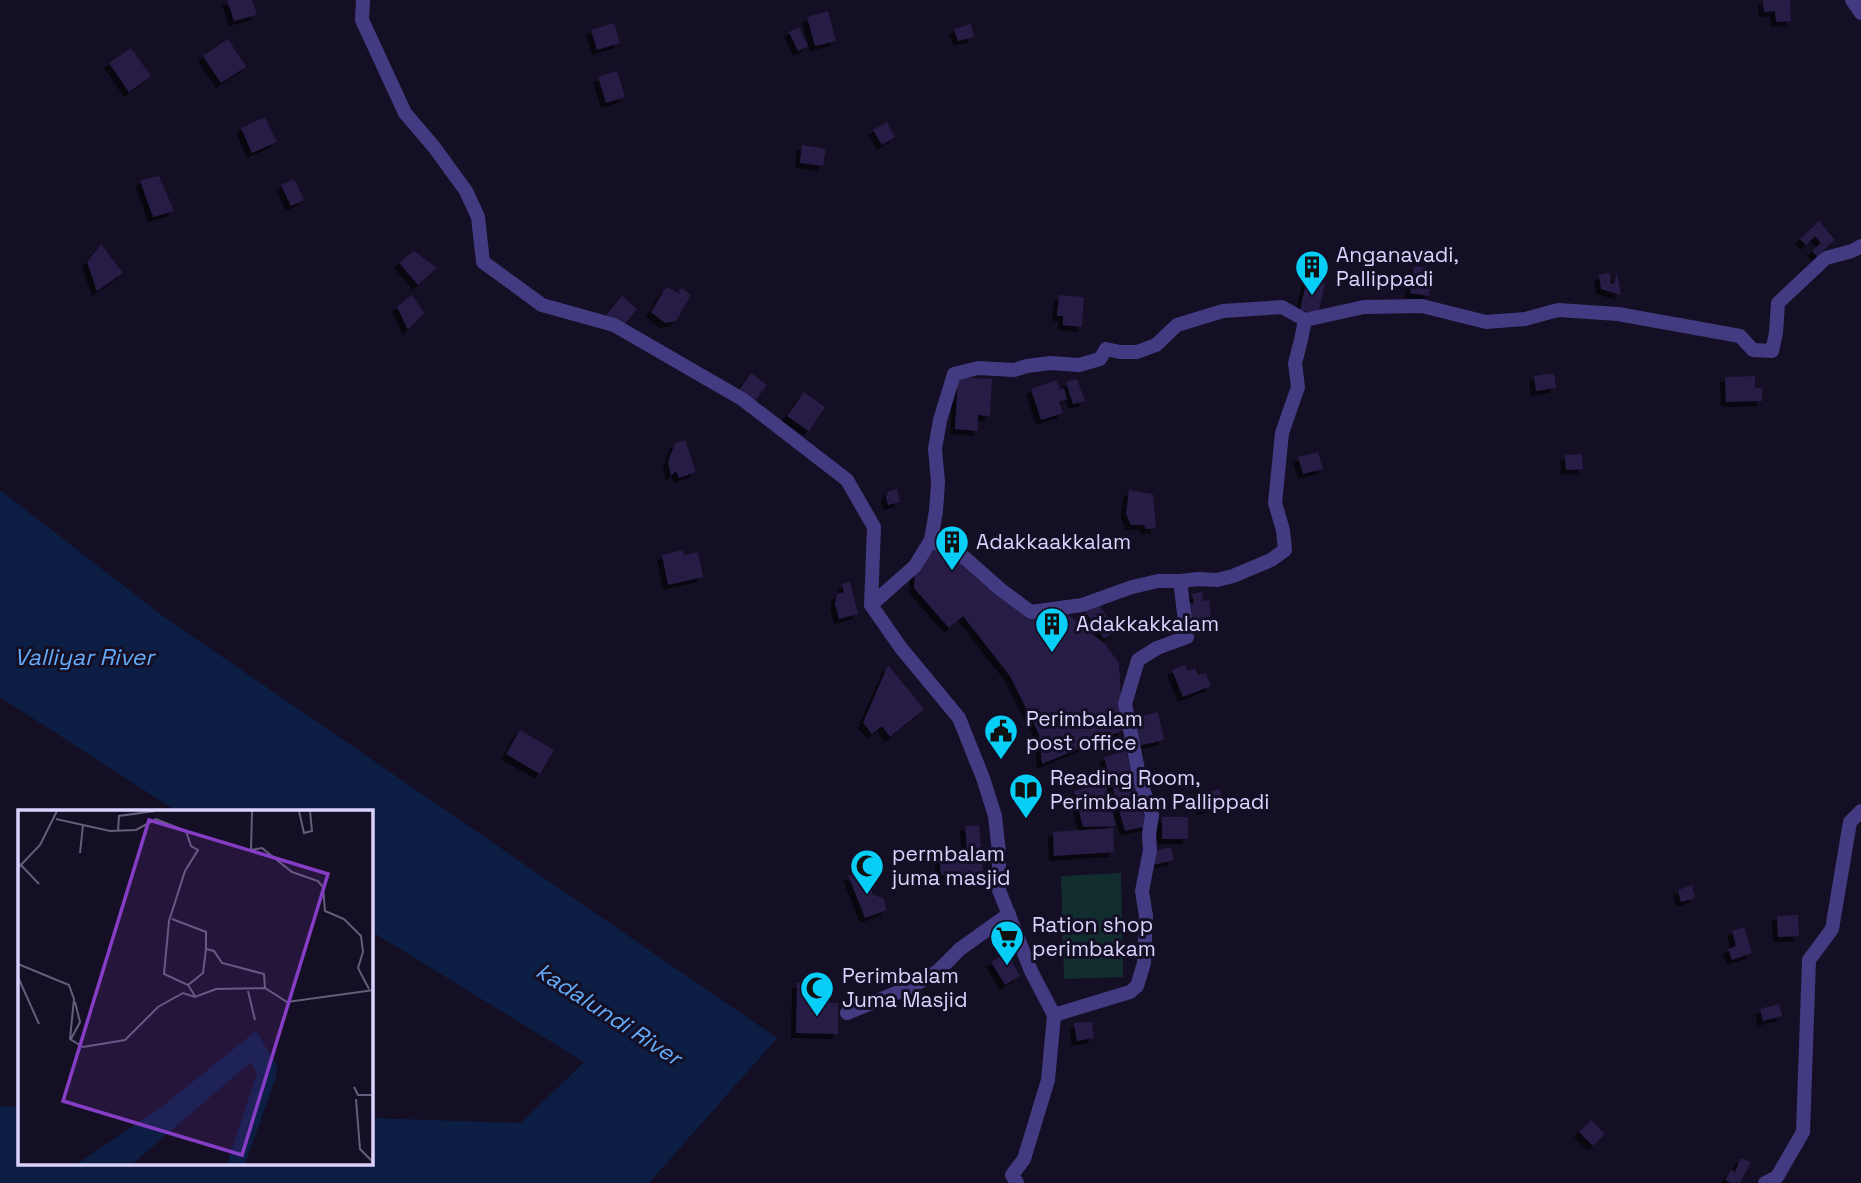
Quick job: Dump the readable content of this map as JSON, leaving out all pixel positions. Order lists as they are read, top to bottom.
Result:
{
  "water": ["Valliyar River", "kadalundi River"],
  "places": {
    "building": ["Anganavadi, Pallippadi", "Adakkaakkalam", "Adakkakkalam"],
    "public building": ["Perimbalam post office"],
    "library": ["Reading Room, Perimbalam Pallippadi"],
    "mosque": ["permbalam juma masjid", "Perimbalam Juma Masjid"],
    "supermarket": ["Ration shop perimbakam"]
  }
}
